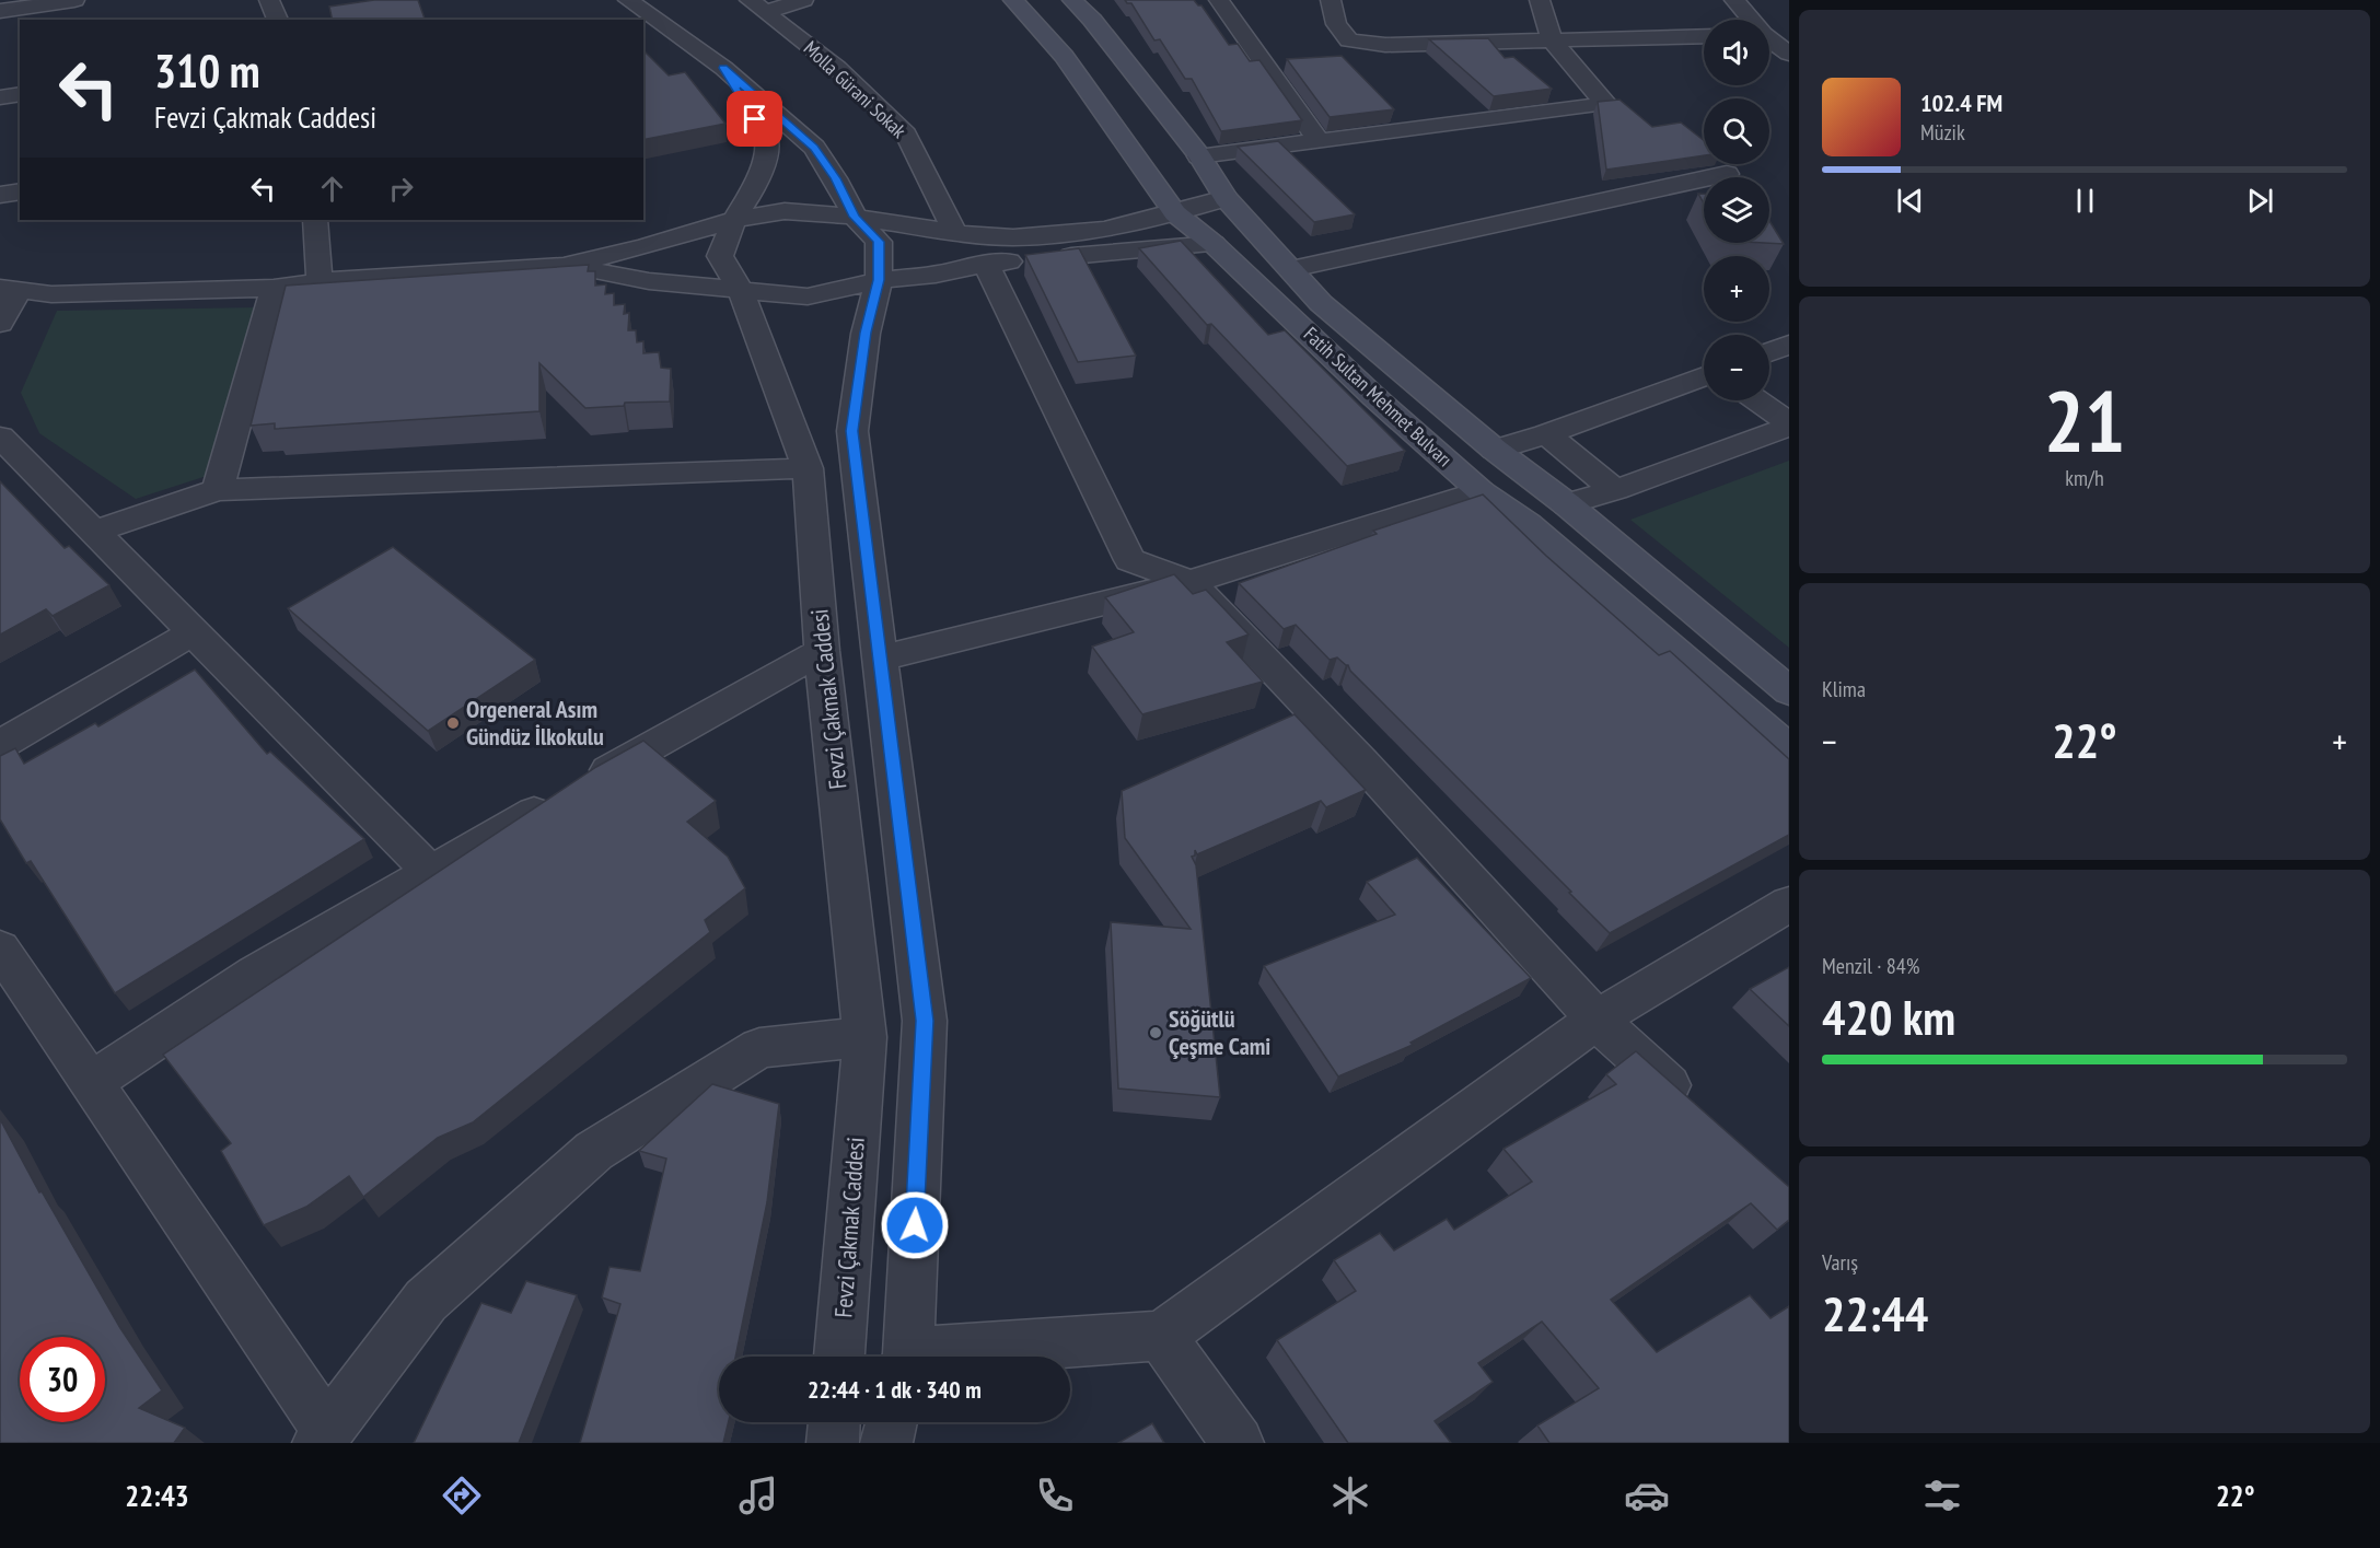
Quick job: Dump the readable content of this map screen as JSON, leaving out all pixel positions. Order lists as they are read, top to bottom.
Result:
{
  "streets": {
    "main road": ["Fatih Sultan Mehmet Bulvarı"],
    "street": ["Molla Gürani Sokak", "Fevzi Çakmak Caddesi"]
  },
  "places": ["Orgeneral Asım Gündüz İlkokulu", "Söğütlü Çeşme Cami"],
  "page": {
    "map_buttons": ["+", "−"],
    "turn": ["310 m", "Fevzi Çakmak Caddesi"],
    "song": ["102.4 FM", "Müzik"],
    "tile": [
      ["21", "km/h"],
      "Klima",
      ["Menzil · 84%", "420 km"],
      ["Varış", "22:44"]
    ],
    "heat": ["−", "22°", "+"],
    "limit": "30",
    "trip": "22:44 · 1 dk · 340 m",
    "tabs": ["22:43", "22°"]
  }
}
